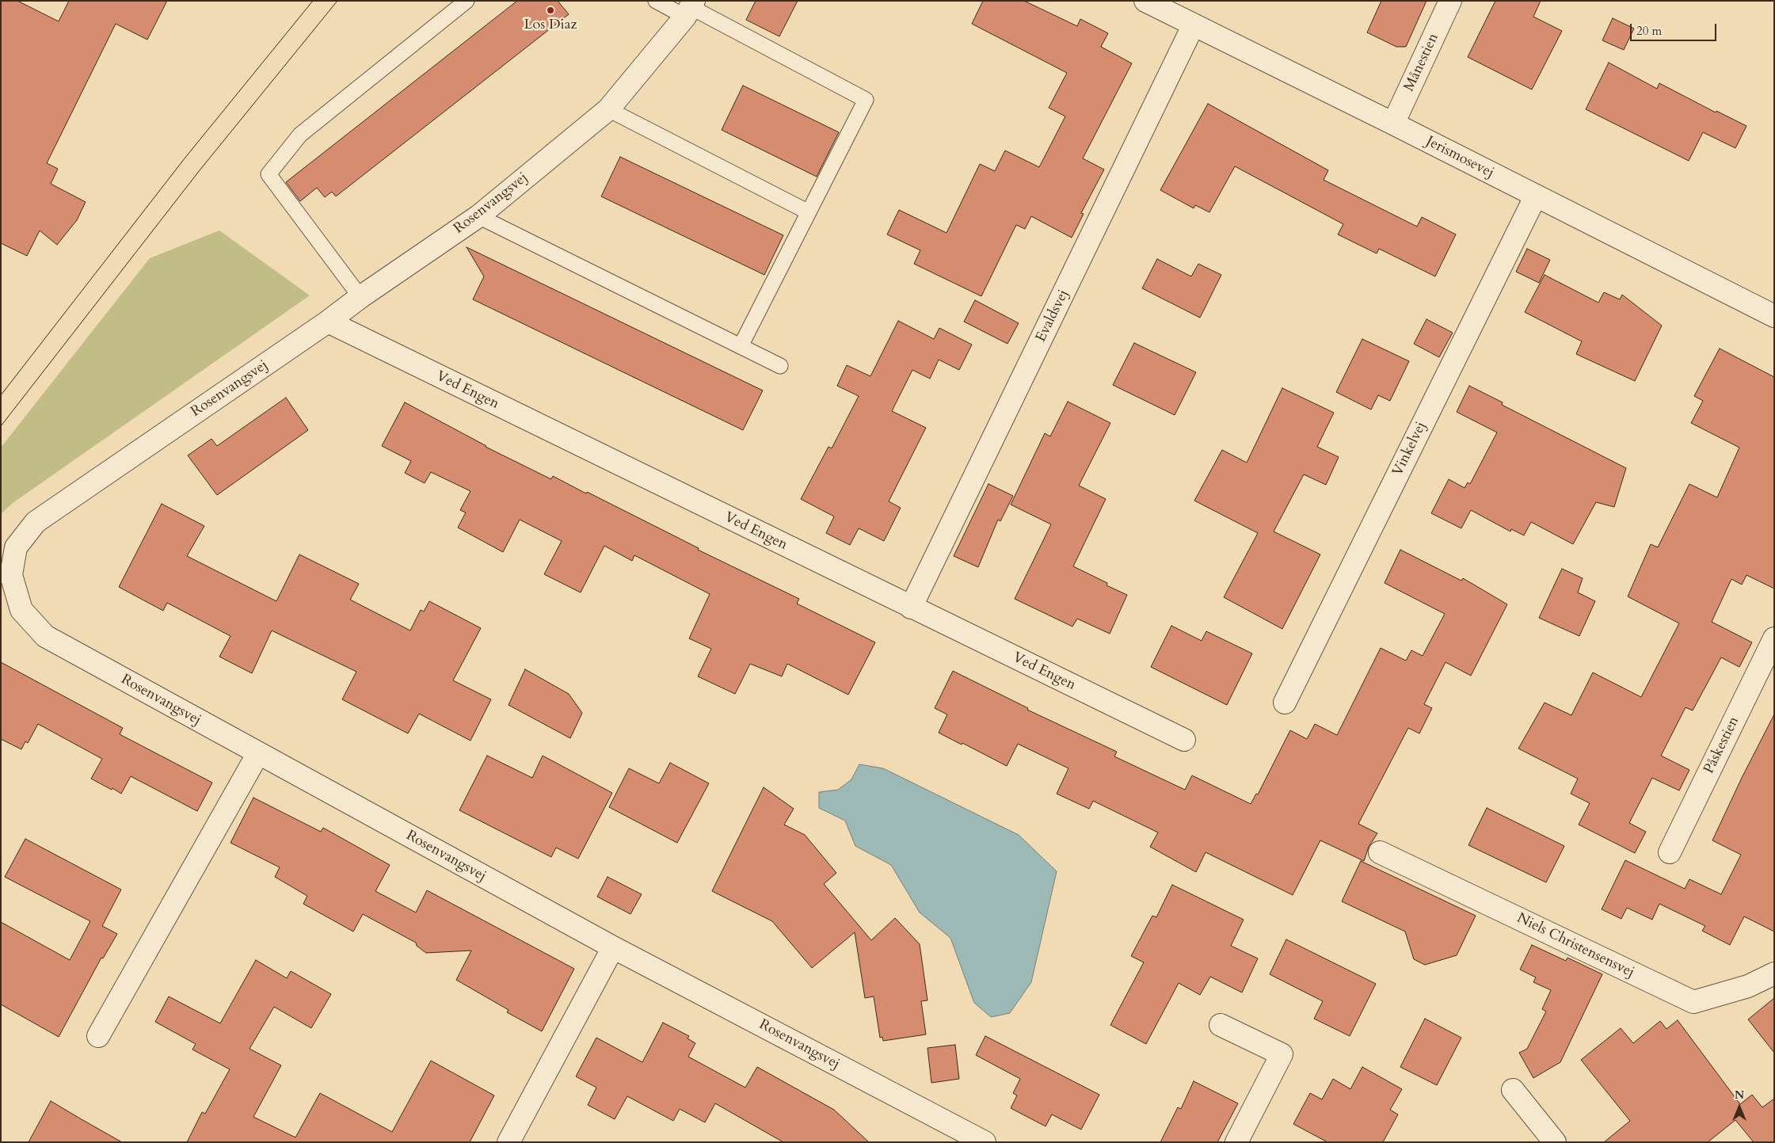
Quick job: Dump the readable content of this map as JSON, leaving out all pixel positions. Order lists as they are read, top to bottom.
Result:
{
  "streets": {
    "street": [
      "Månestien",
      "Jerismosevej",
      "Rosenvangsvej",
      "Evaldsvej",
      "Ved Engen",
      "Vinkelvej",
      "Påskestien",
      "Niels Christensensvej"
    ]
  },
  "crossings": [
    ["Månestien", "Jerismosevej"],
    ["Jerismosevej", "Evaldsvej"],
    ["Jerismosevej", "Vinkelvej"],
    ["Rosenvangsvej", "Ved Engen"],
    ["Evaldsvej", "Ved Engen"]
  ],
  "places": ["Los Diaz"],
  "scale_bar": "20 m",
  "north": "top"
}
